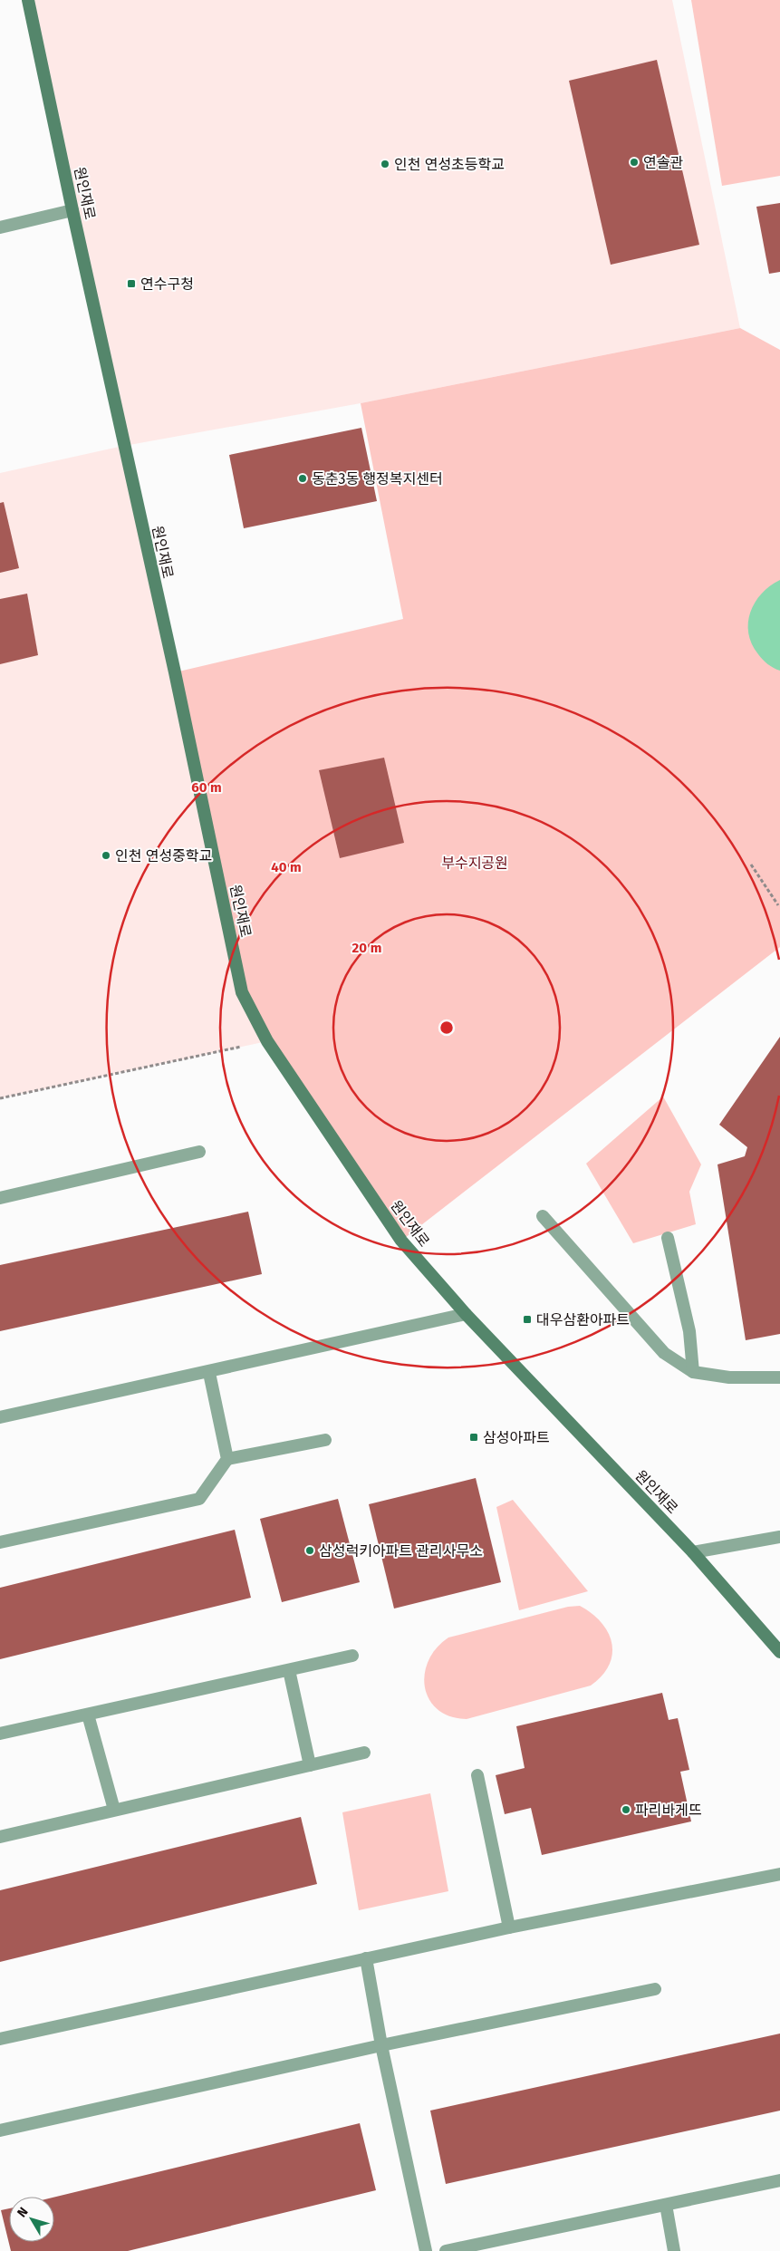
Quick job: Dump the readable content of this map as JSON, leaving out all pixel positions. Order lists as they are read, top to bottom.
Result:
{
  "streets": {
    "main road": ["원인재로"]
  },
  "parks": ["부수지공원"],
  "places": {
    "other": [
      "연솔관",
      "인천 연성초등학교",
      "동춘3동 행정복지센터",
      "인천 연성중학교",
      "삼성럭키아파트 관리사무소",
      "파리바게뜨"
    ],
    "transit": ["연수구청", "대우삼환아파트", "삼성아파트"]
  },
  "north": "top left",
  "rings": ["60 m", "40 m", "20 m"]
}
